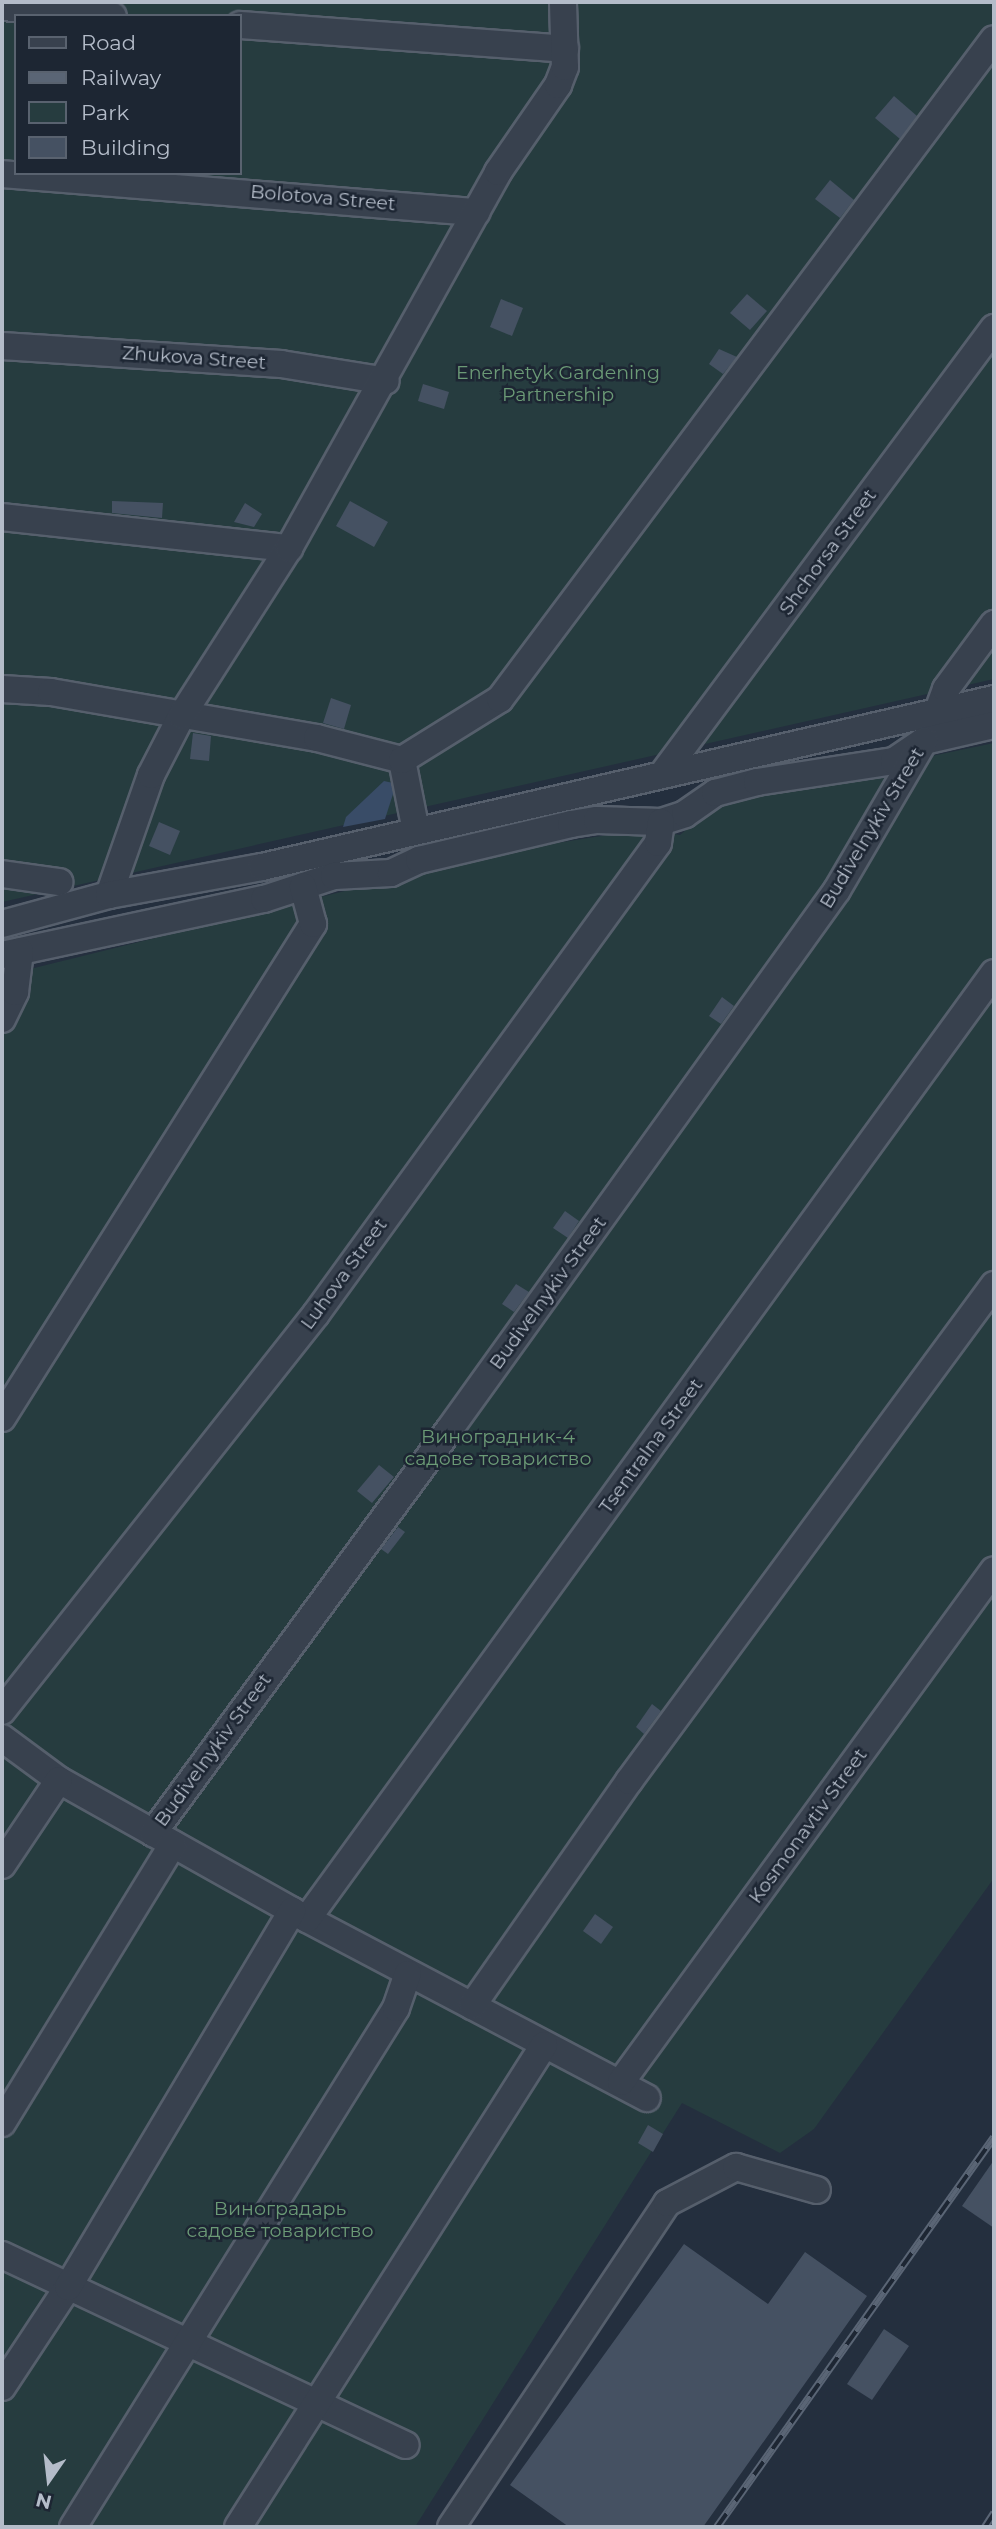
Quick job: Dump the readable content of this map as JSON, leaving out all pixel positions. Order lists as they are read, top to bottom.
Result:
{
  "streets": {
    "lane": [
      "Bolotova Street",
      "Zhukova Street",
      "Shchorsa Street",
      "Budivelnykiv Street",
      "Luhova Street",
      "Tsentralna Street",
      "Kosmonavtiv Street"
    ]
  },
  "parks": ["Enerhetyk Gardening Partnership", "Виноградник-4 садове товариство", "Виноградарь садове товариство"],
  "legend": [
    "Road",
    "Railway",
    "Park",
    "Building"
  ],
  "north": "bottom"
}
